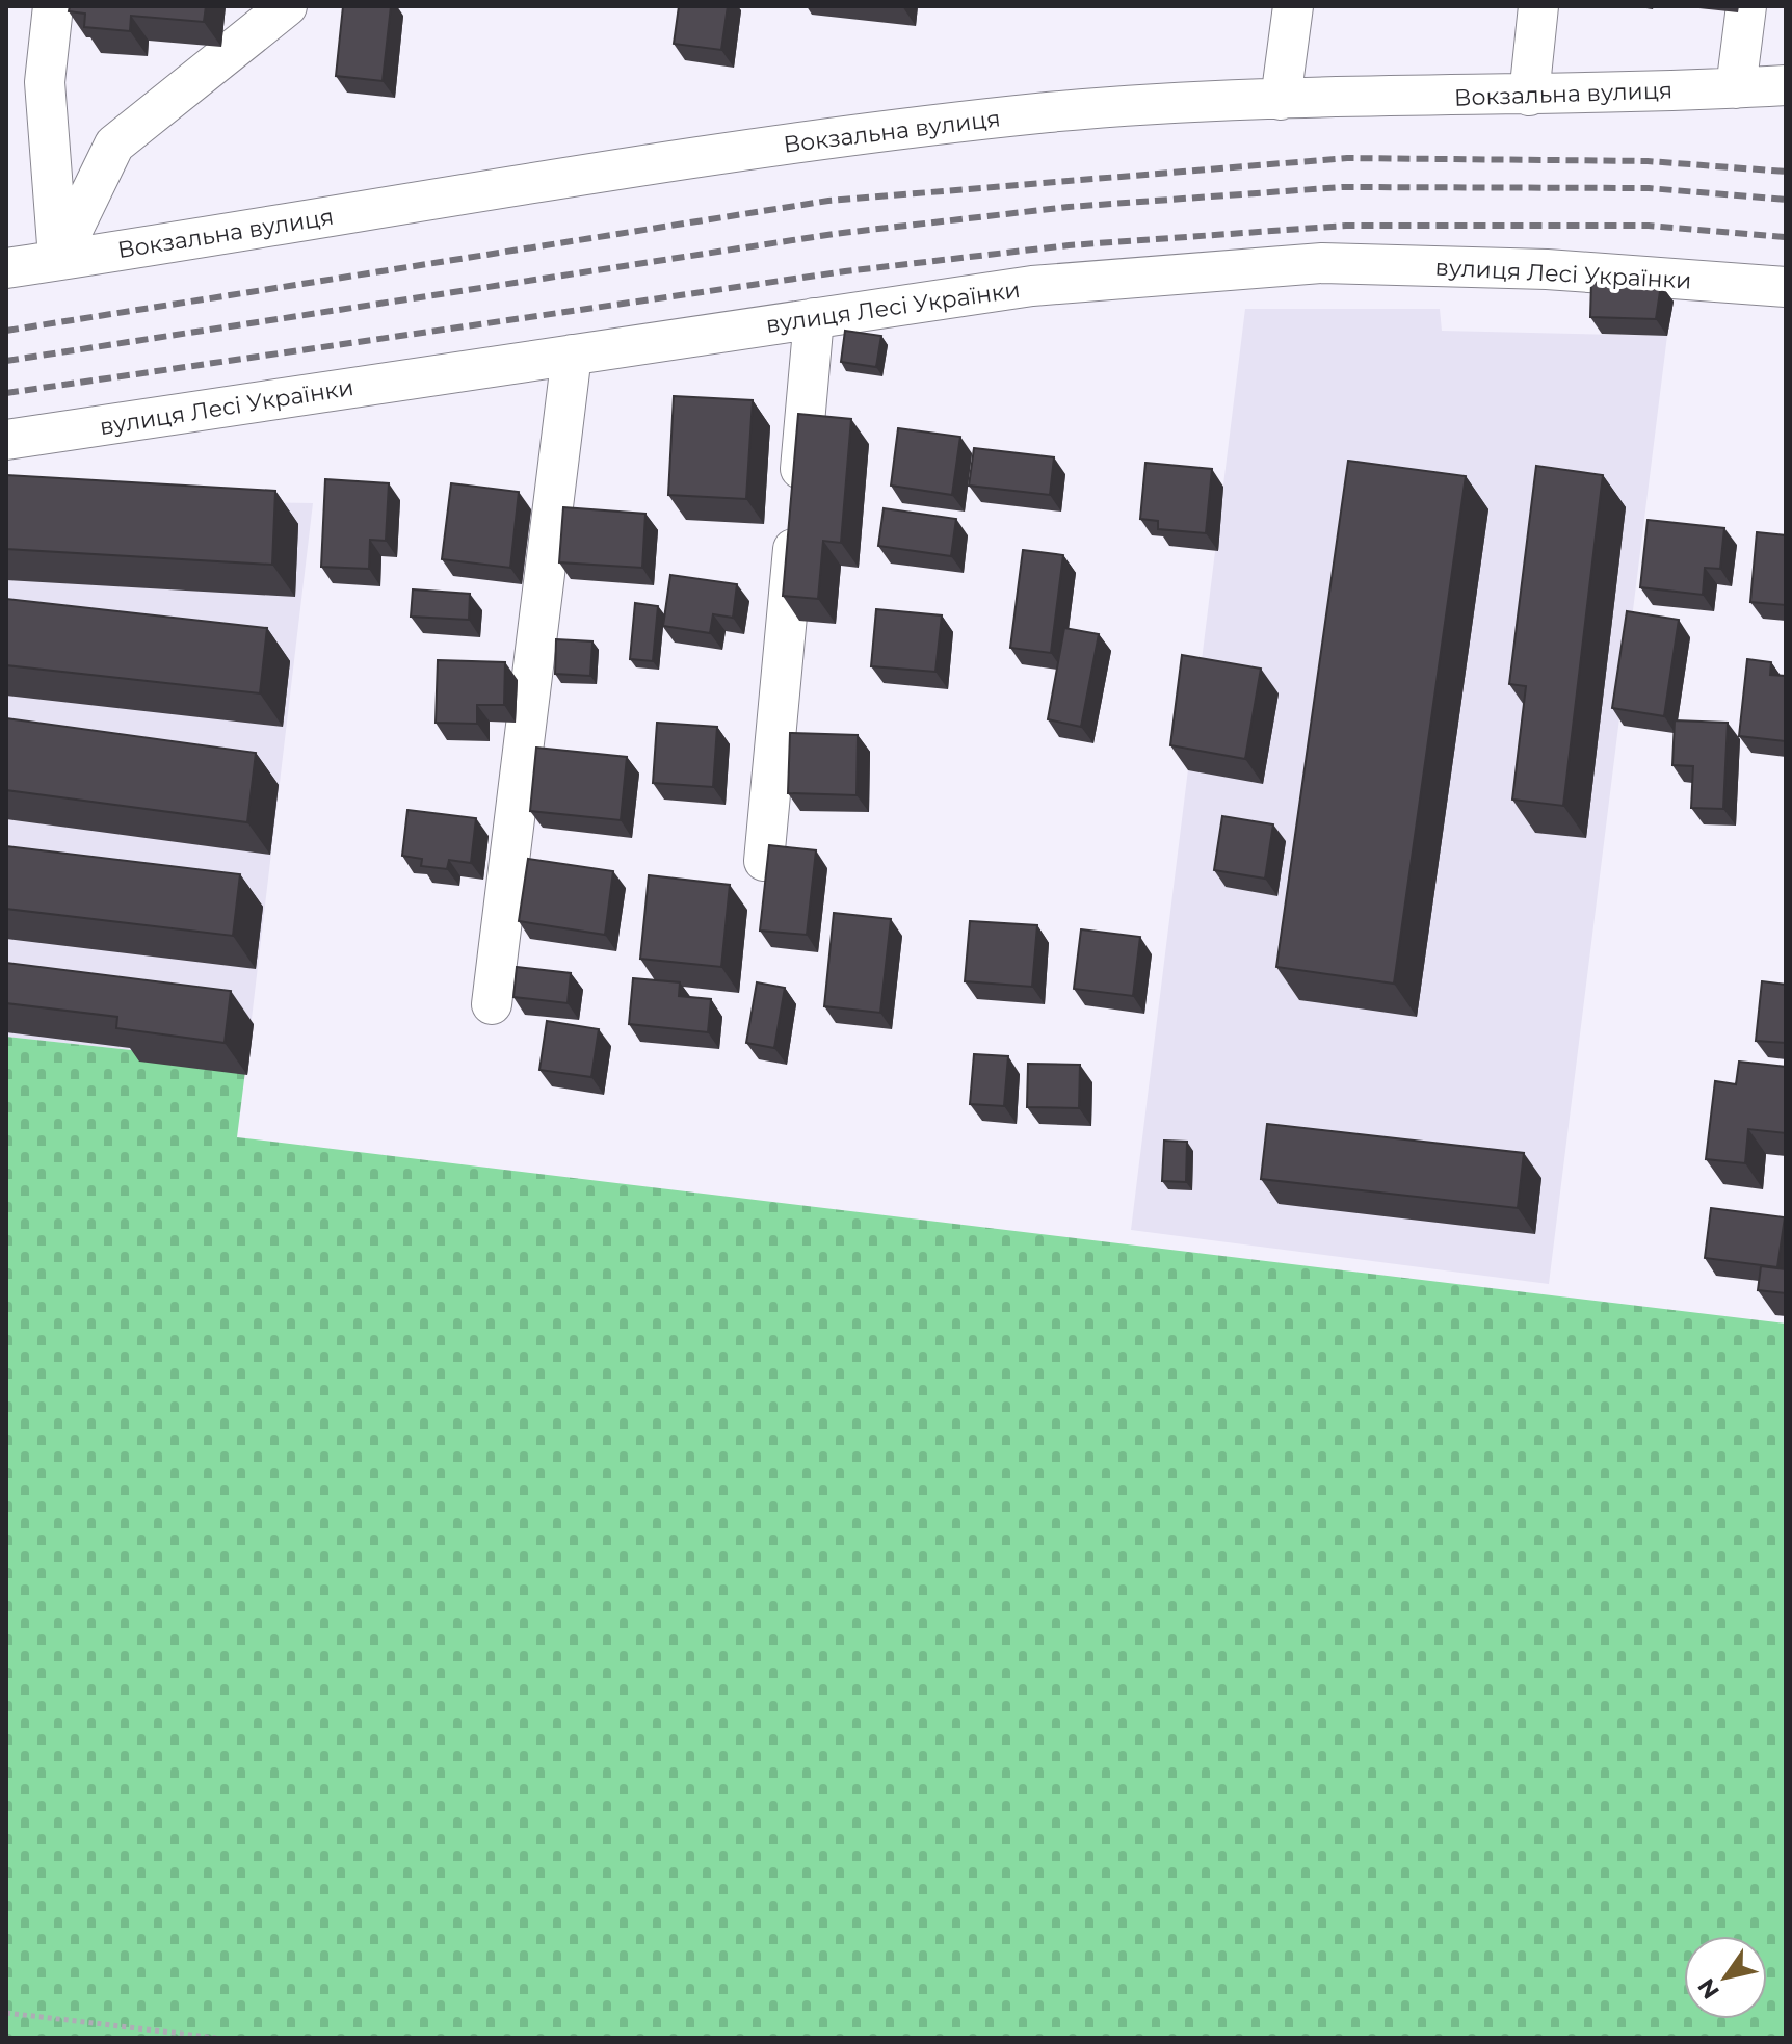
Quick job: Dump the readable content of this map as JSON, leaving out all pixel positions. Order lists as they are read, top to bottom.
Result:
{
  "streets": {
    "street": ["Вокзальна вулиця", "вулиця Лесі Українки"]
  },
  "north": "bottom left"
}
